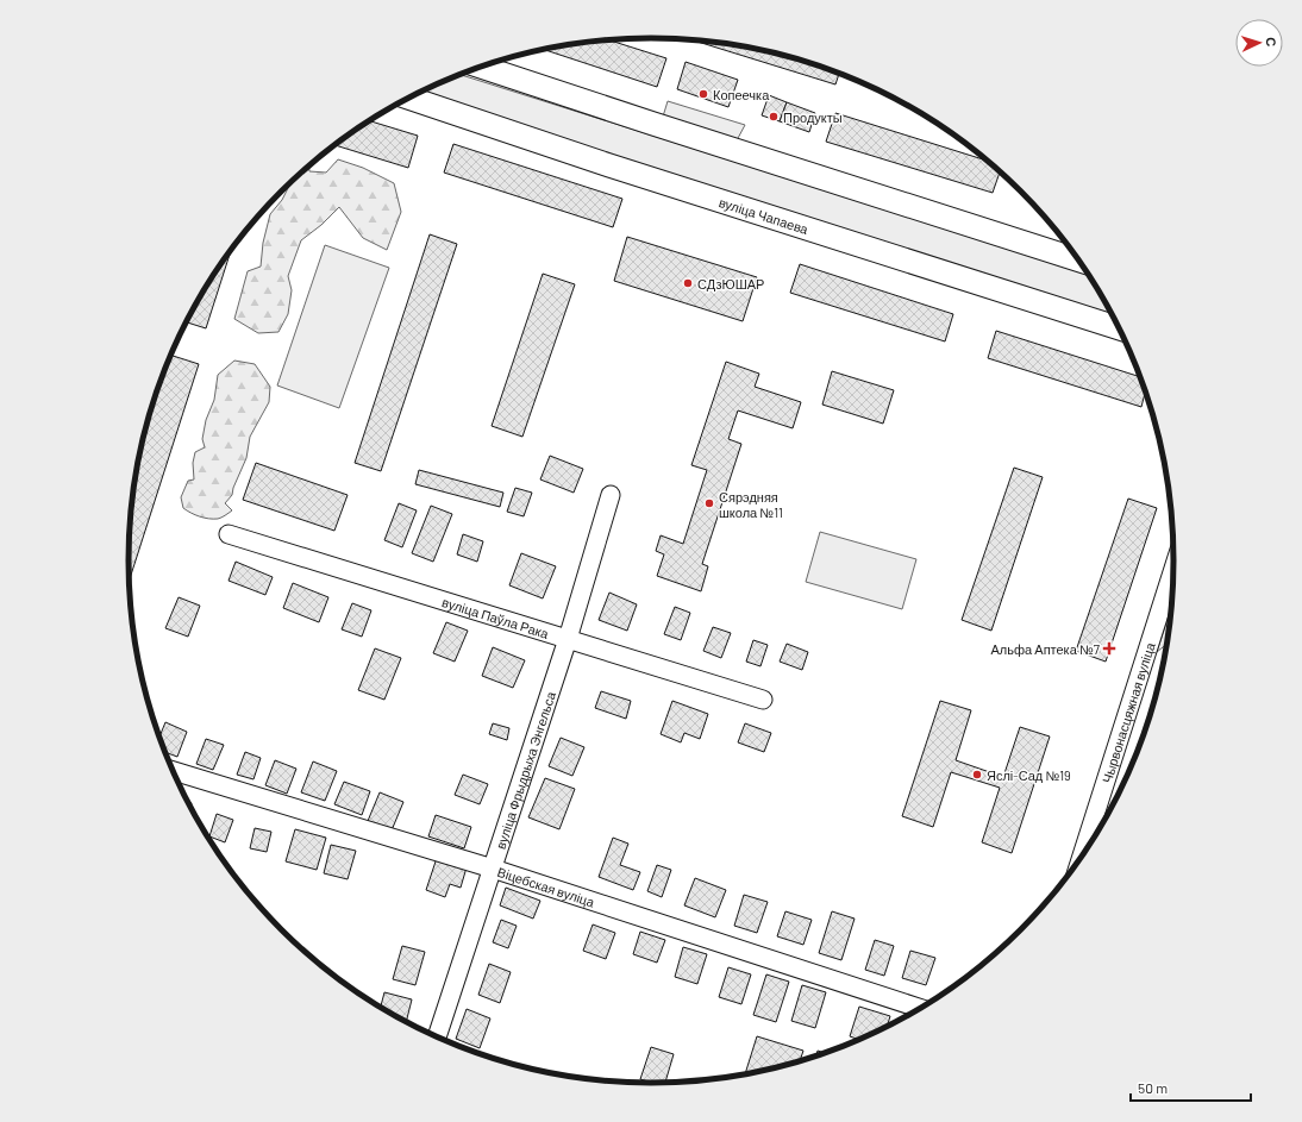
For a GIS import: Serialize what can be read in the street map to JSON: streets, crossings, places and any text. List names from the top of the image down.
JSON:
{
  "streets": {
    "main road": ["вуліца Чапаева"],
    "street": [
      "вуліца Паўла Рака",
      "Чырвонасцяжная вуліца",
      "вуліца Фрыдрыха Энгельса",
      "Віцебская вуліца"
    ]
  },
  "crossings": [
    ["вуліца Паўла Рака", "вуліца Фрыдрыха Энгельса"],
    ["вуліца Фрыдрыха Энгельса", "Віцебская вуліца"]
  ],
  "places": {
    "other": [
      "Копеечка",
      "Продукты",
      "СДзЮШАР",
      "Сярэдняя школа №11",
      "Яслі-Сад №19"
    ],
    "health": ["Альфа Аптека №7"]
  },
  "scale_bar": "50 m",
  "north": "right"
}
